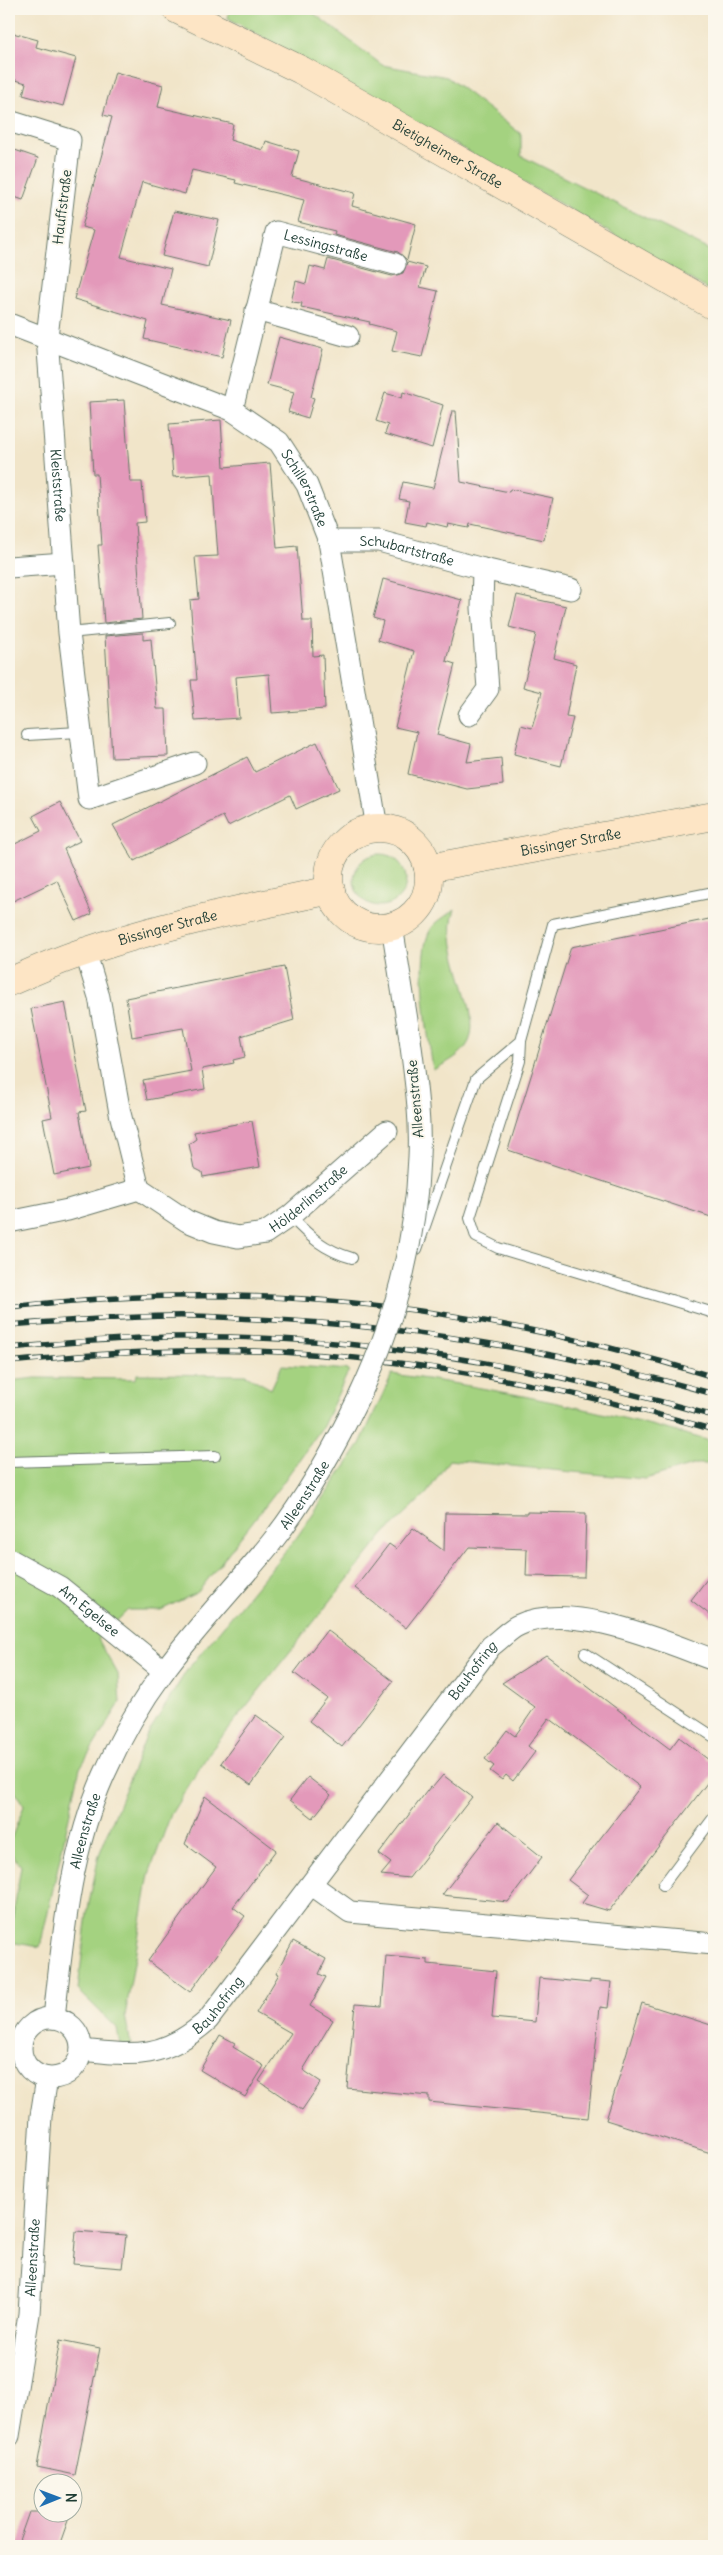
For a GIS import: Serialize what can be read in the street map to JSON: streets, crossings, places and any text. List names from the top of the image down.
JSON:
{
  "streets": {
    "main road": ["Bietigheimer Straße", "Bissinger Straße"],
    "street": [
      "Hauffstraße",
      "Lessingstraße",
      "Kleiststraße",
      "Schillerstraße",
      "Schubartstraße",
      "Alleenstraße",
      "Hölderlinstraße",
      "Am Egelsee",
      "Bauhofring"
    ]
  },
  "crossings": [
    ["Hauffstraße", "Kleiststraße"],
    ["Hauffstraße", "Schillerstraße"],
    ["Lessingstraße", "Schillerstraße"],
    ["Kleiststraße", "Schillerstraße"],
    ["Schillerstraße", "Schubartstraße"],
    ["Schillerstraße", "Bissinger Straße"],
    ["Schillerstraße", "Alleenstraße"],
    ["Bissinger Straße", "Alleenstraße"],
    ["Alleenstraße", "Am Egelsee"],
    ["Alleenstraße", "Bauhofring"]
  ],
  "north": "right"
}
